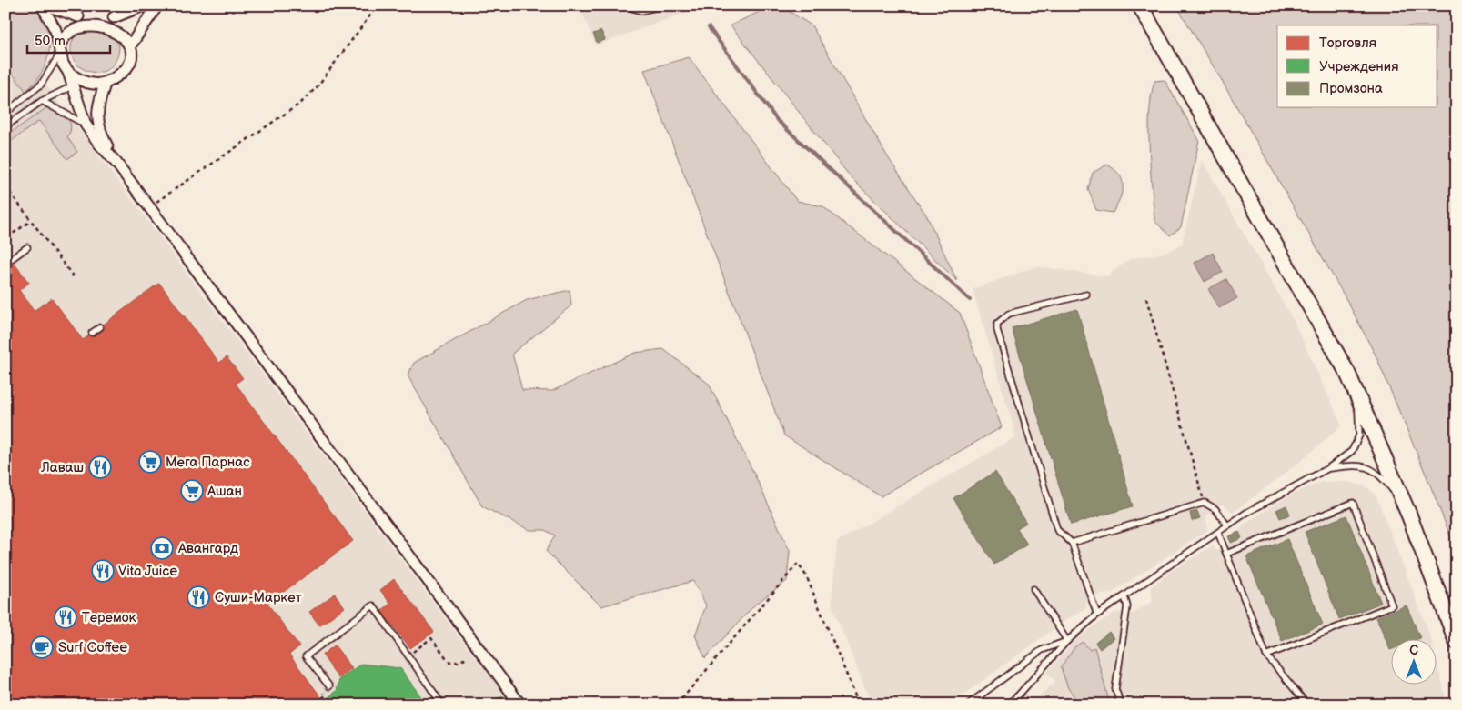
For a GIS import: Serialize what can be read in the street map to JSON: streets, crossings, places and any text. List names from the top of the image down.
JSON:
{
  "places": {
    "supermarket": ["Мега Парнас", "Ашан"],
    "restaurant": [
      "Лаваш",
      "Vita Juice",
      "Суши-Маркет",
      "Теремок"
    ],
    "bank": ["Авангард"],
    "cafe": ["Surf Coffee"]
  },
  "legend": ["Торговля", "Учреждения", "Промзона"],
  "scale_bar": "50 m",
  "north": "top"
}
